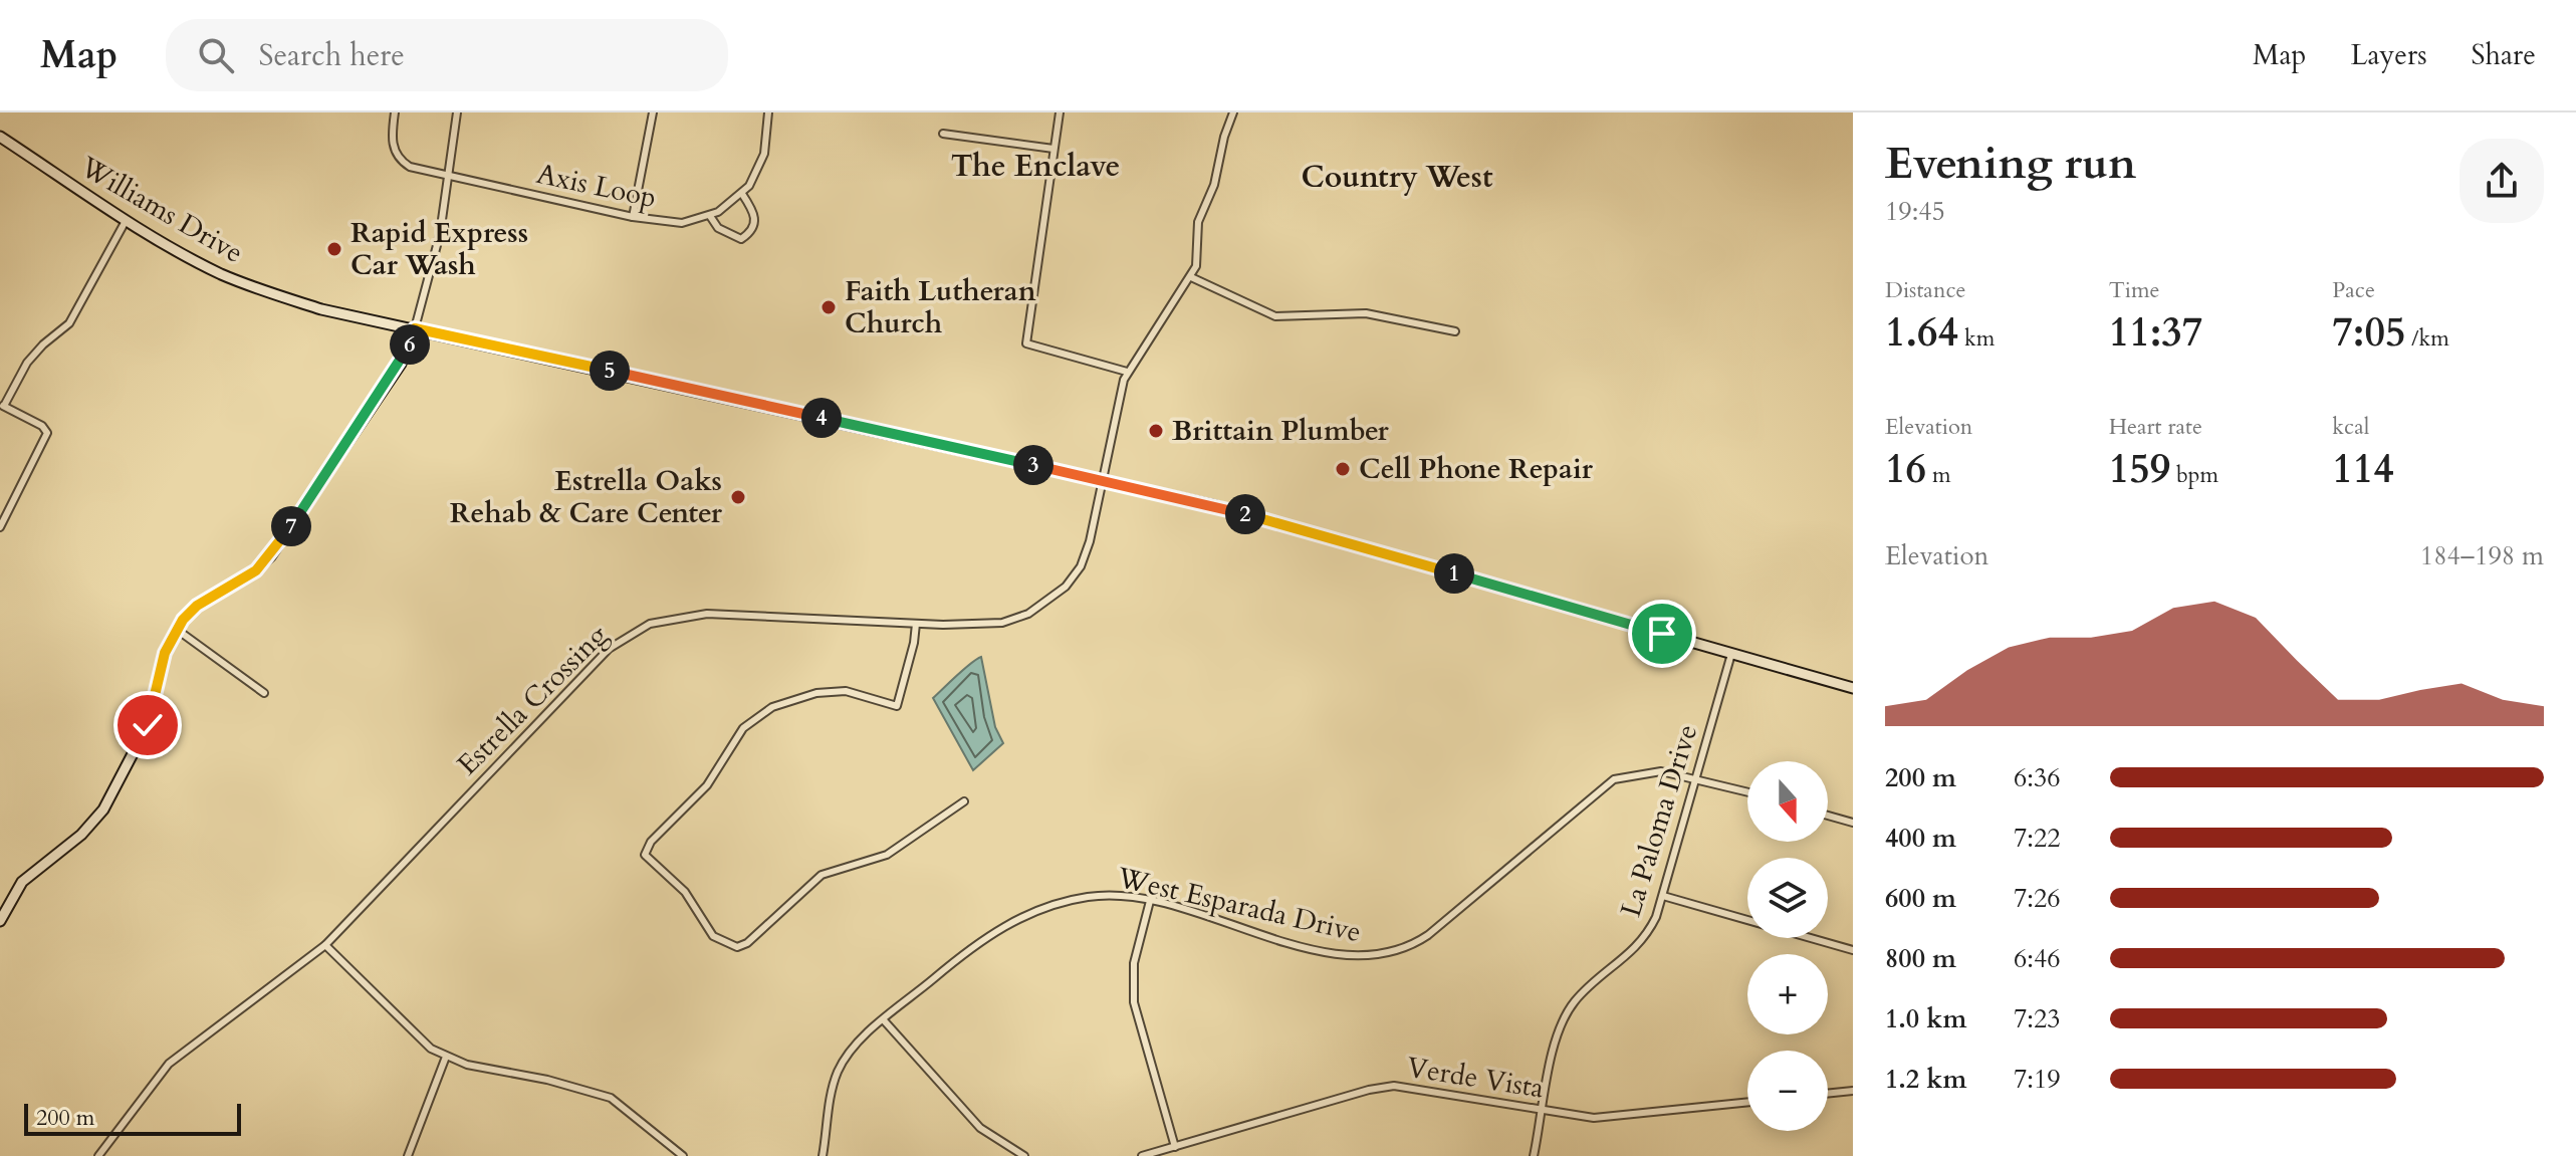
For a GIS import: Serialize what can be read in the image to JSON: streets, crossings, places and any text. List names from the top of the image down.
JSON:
{
  "streets": {
    "main road": ["Williams Drive"],
    "street": [
      "Axis Loop",
      "Estrella Crossing",
      "La Paloma Drive",
      "West Esparada Drive",
      "Verde Vista"
    ]
  },
  "crossings": [
    ["Williams Drive", "Estrella Crossing"],
    ["Williams Drive", "La Paloma Drive"],
    ["La Paloma Drive", "West Esparada Drive"],
    ["La Paloma Drive", "Verde Vista"]
  ],
  "districts": ["The Enclave", "Country West"],
  "places": [
    "Rapid Express Car Wash",
    "Faith Lutheran Church",
    "Brittain Plumber",
    "Cell Phone Repair",
    "Estrella Oaks Rehab & Care Center"
  ],
  "scale_bar": "200 m",
  "north": "bottom",
  "page": {
    "header": "Map",
    "search": "Search here",
    "nav": ["Map", "Layers", "Share"],
    "heading": ["Evening run", "19:45"],
    "stats": [
      ["Distance", "1.64 km"],
      ["Time", "11:37"],
      ["Pace", "7:05 /km"],
      ["Elevation", "16 m"],
      ["Heart rate", "159 bpm"],
      ["kcal", "114"]
    ],
    "pins": [
      "6",
      "5",
      "4",
      "3",
      "2",
      "7",
      "1"
    ],
    "chart": ["Elevation", "184–198 m"],
    "list": [
      {
        "name": "200 m",
        "note": "6:36"
      },
      {
        "name": "400 m",
        "note": "7:22"
      },
      {
        "name": "600 m",
        "note": "7:26"
      },
      {
        "name": "800 m",
        "note": "6:46"
      },
      {
        "name": "1.0 km",
        "note": "7:23"
      },
      {
        "name": "1.2 km",
        "note": "7:19"
      }
    ],
    "map_buttons": ["+", "−"],
    "scale": "200 m"
  }
}
